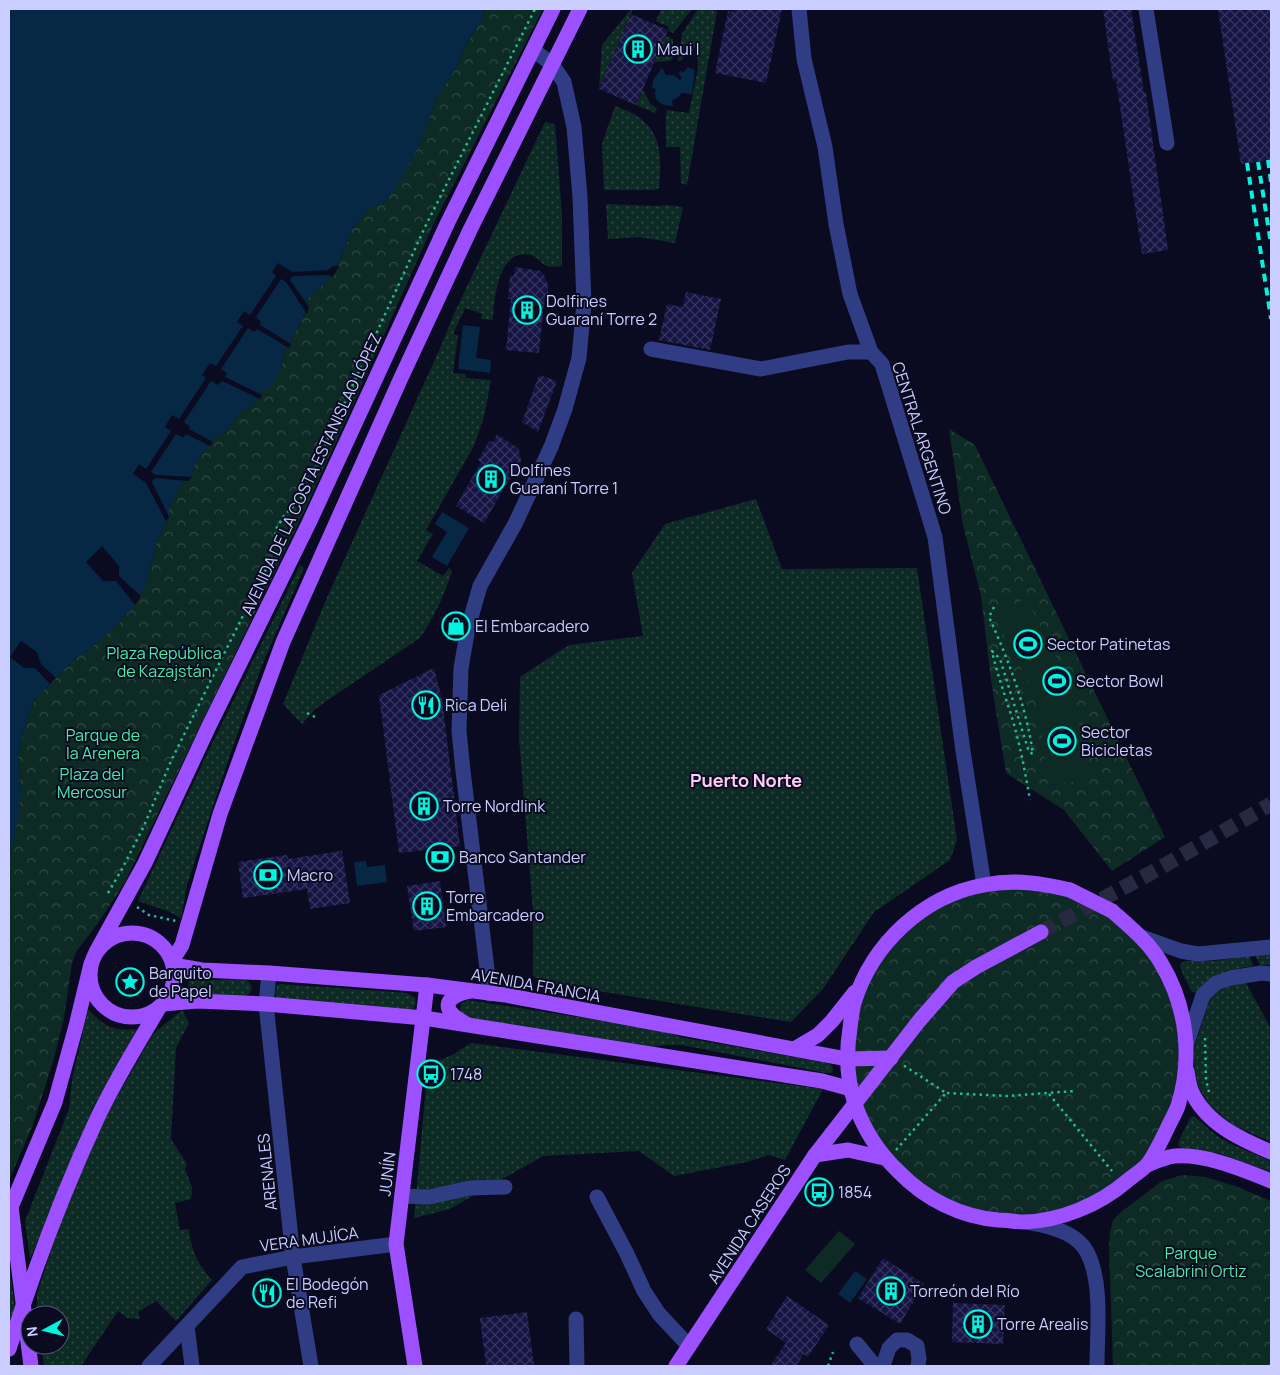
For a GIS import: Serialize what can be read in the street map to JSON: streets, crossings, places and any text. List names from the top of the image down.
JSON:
{
  "streets": {
    "main road": [
      "AVENIDA DE LA COSTA ESTANISLAO LÓPEZ",
      "AVENIDA FRANCIA",
      "JUNÍN",
      "AVENIDA CASEROS"
    ],
    "street": ["CENTRAL ARGENTINO", "ARENALES", "VERA MUJÍCA"]
  },
  "crossings": [
    ["AVENIDA DE LA COSTA ESTANISLAO LÓPEZ", "AVENIDA FRANCIA"],
    ["AVENIDA FRANCIA", "ARENALES"],
    ["AVENIDA FRANCIA", "JUNÍN"],
    ["AVENIDA FRANCIA", "AVENIDA CASEROS"],
    ["ARENALES", "VERA MUJÍCA"],
    ["JUNÍN", "VERA MUJÍCA"]
  ],
  "districts": ["Puerto Norte"],
  "parks": [
    "Plaza República de Kazajstán",
    "Parque de la Arenera",
    "Plaza del Mercosur",
    "Parque Scalabrini Ortiz"
  ],
  "places": {
    "building": [
      "Maui I",
      "Dolfines Guaraní Torre 2",
      "Dolfines Guaraní Torre 1",
      "Torre Nordlink",
      "Torre Embarcadero",
      "Torreón del Río",
      "Torre Arealis"
    ],
    "shop": ["El Embarcadero"],
    "sports": ["Sector Patinetas", "Sector Bowl", "Sector Bicicletas"],
    "restaurant": ["Rica Deli", "El Bodegón de Refi"],
    "bank": ["Banco Santander", "Macro"],
    "place": ["Barquito de Papel"],
    "bus stop": ["1748", "1854"]
  },
  "north": "left"
}
